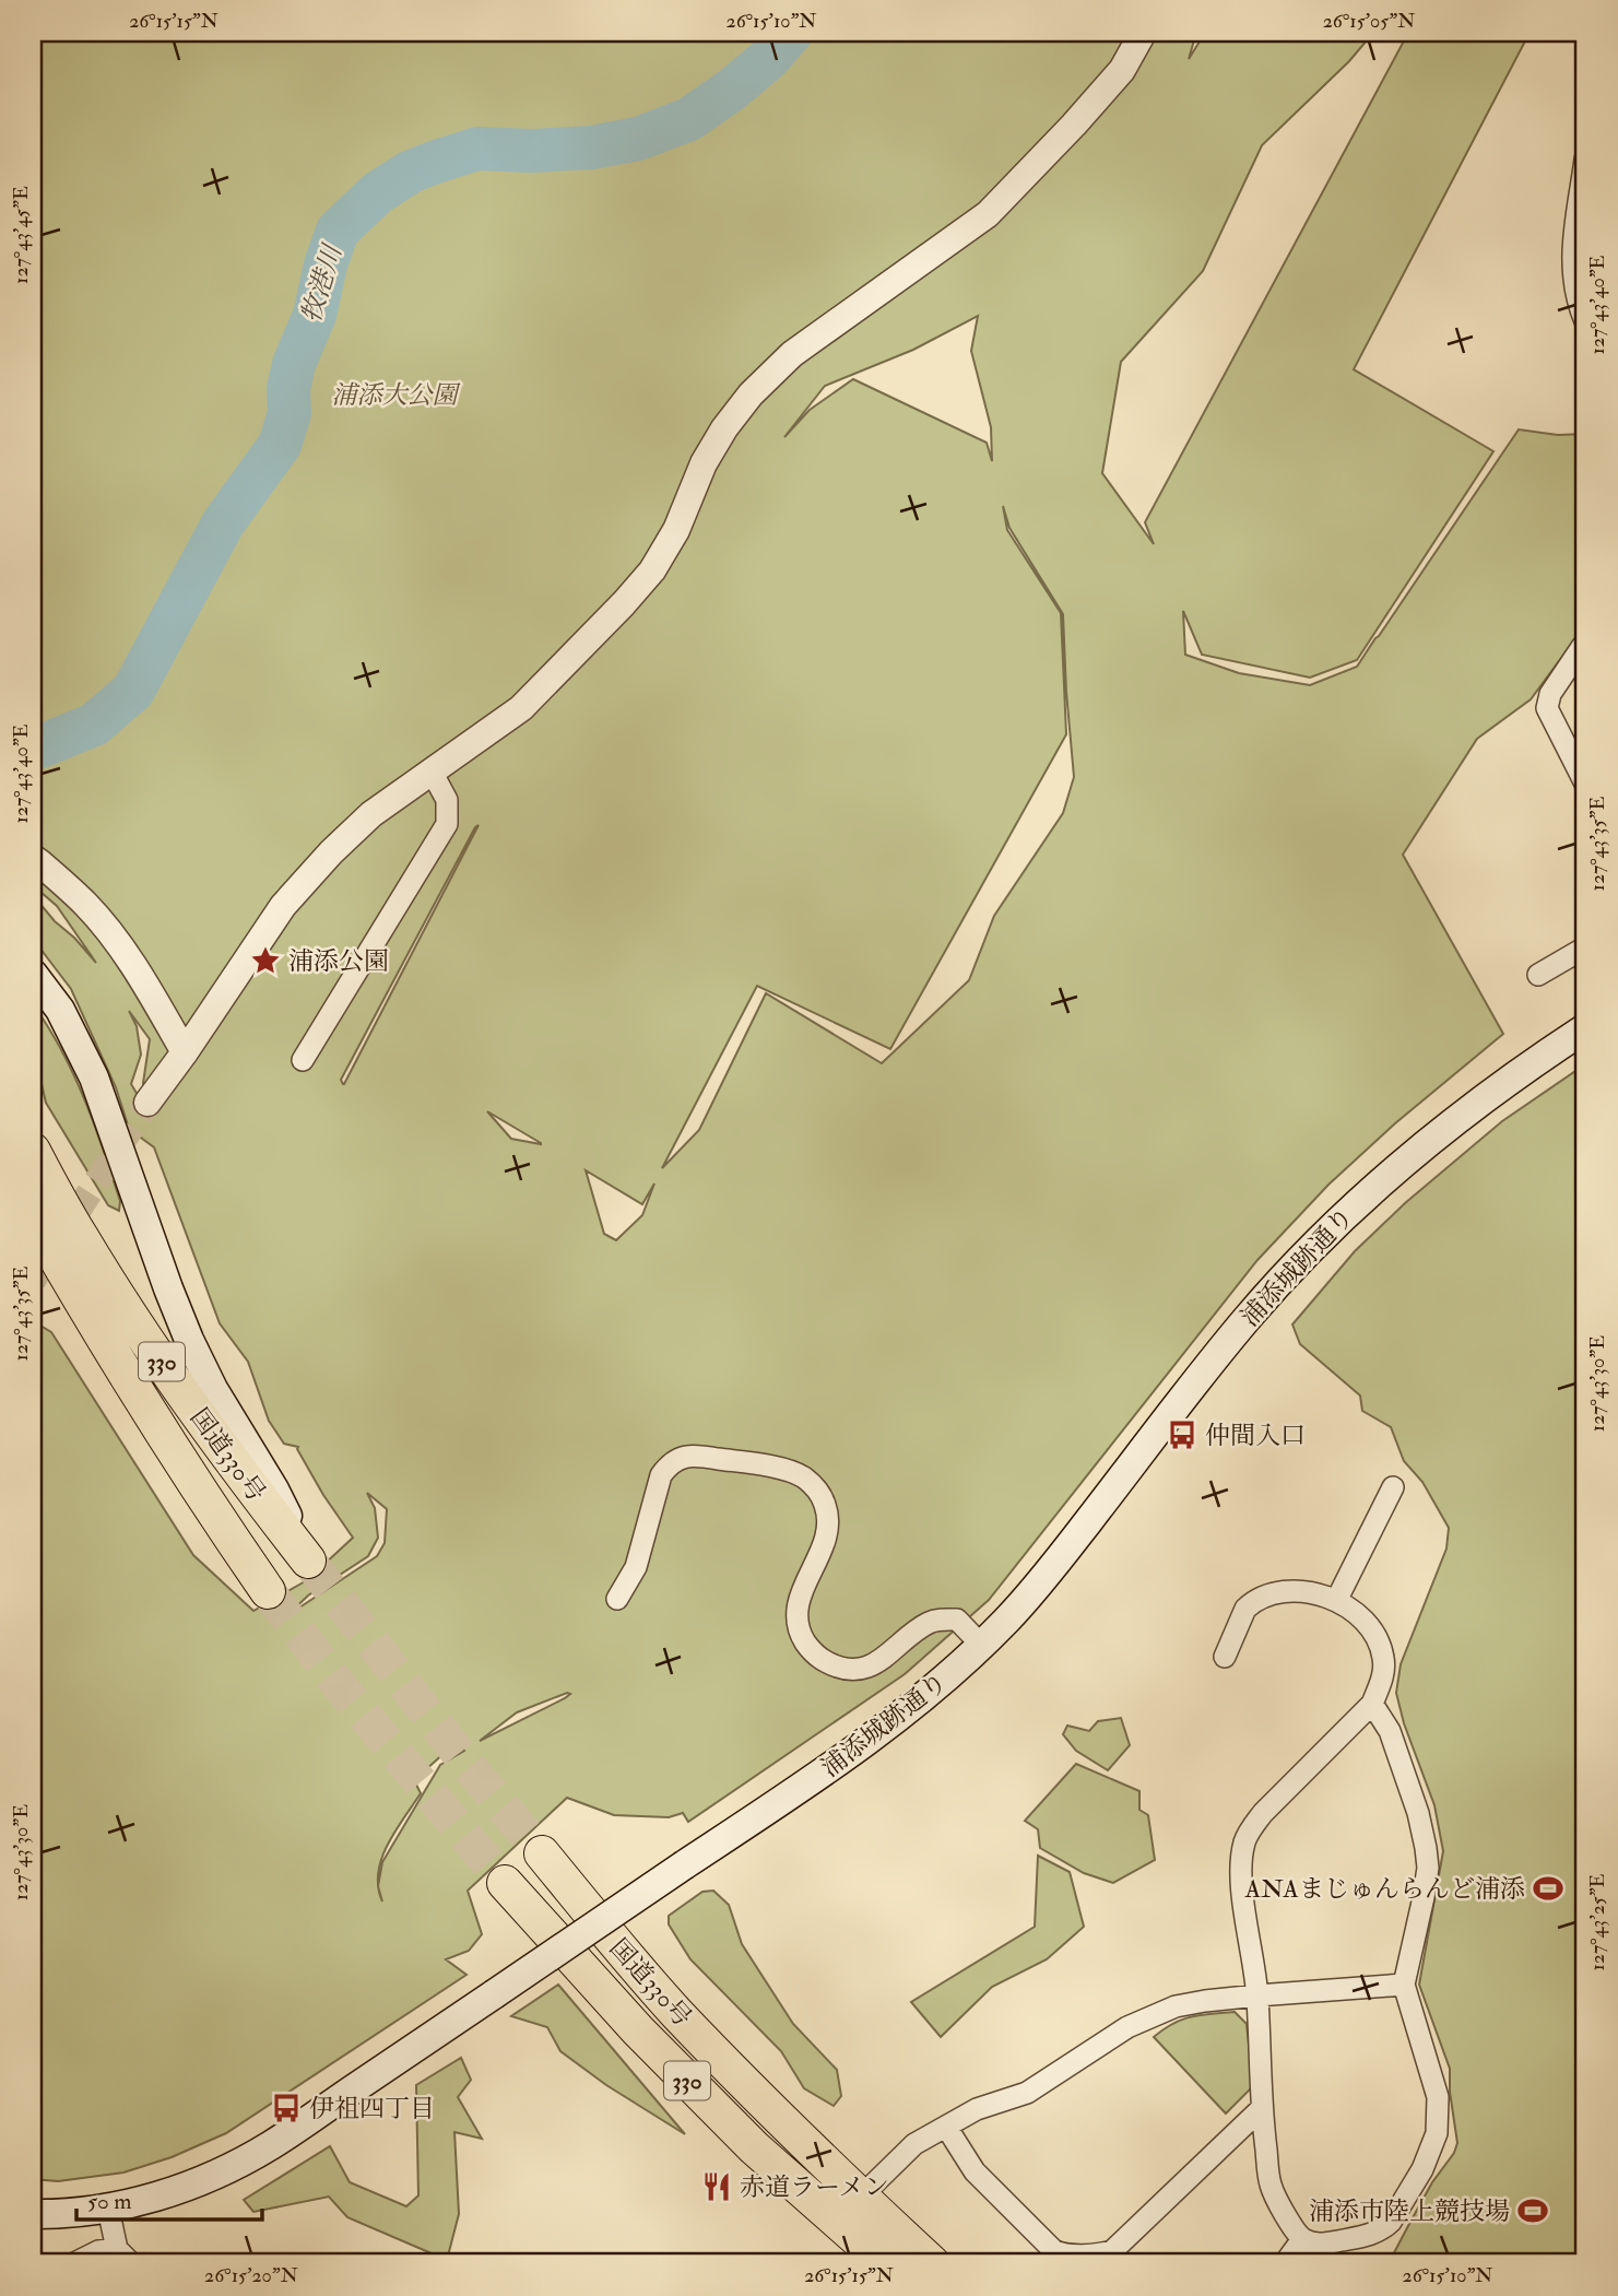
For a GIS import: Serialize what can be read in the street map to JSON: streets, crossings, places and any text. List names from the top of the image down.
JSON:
{
  "streets": {
    "highway": ["330", "国道330号"],
    "main road": ["浦添城跡通り"]
  },
  "water": ["牧港川"],
  "parks": ["浦添大公園"],
  "places": {
    "place": ["浦添公園"],
    "bus stop": ["仲間入口", "伊祖四丁目"],
    "sports": ["ANAまじゅんらんど浦添", "浦添市陸上競技場"],
    "restaurant": ["赤道ラーメン"]
  },
  "scale_bar": "50 m",
  "coordinates": [
    "26°15'15\"N",
    "26°15'10\"N",
    "26°15'05\"N",
    "127°43'45\"E",
    "127°43'40\"E",
    "127°43'35\"E",
    "127°43'30\"E",
    "127°43'25\"E",
    "26°15'20\"N"
  ]
}
